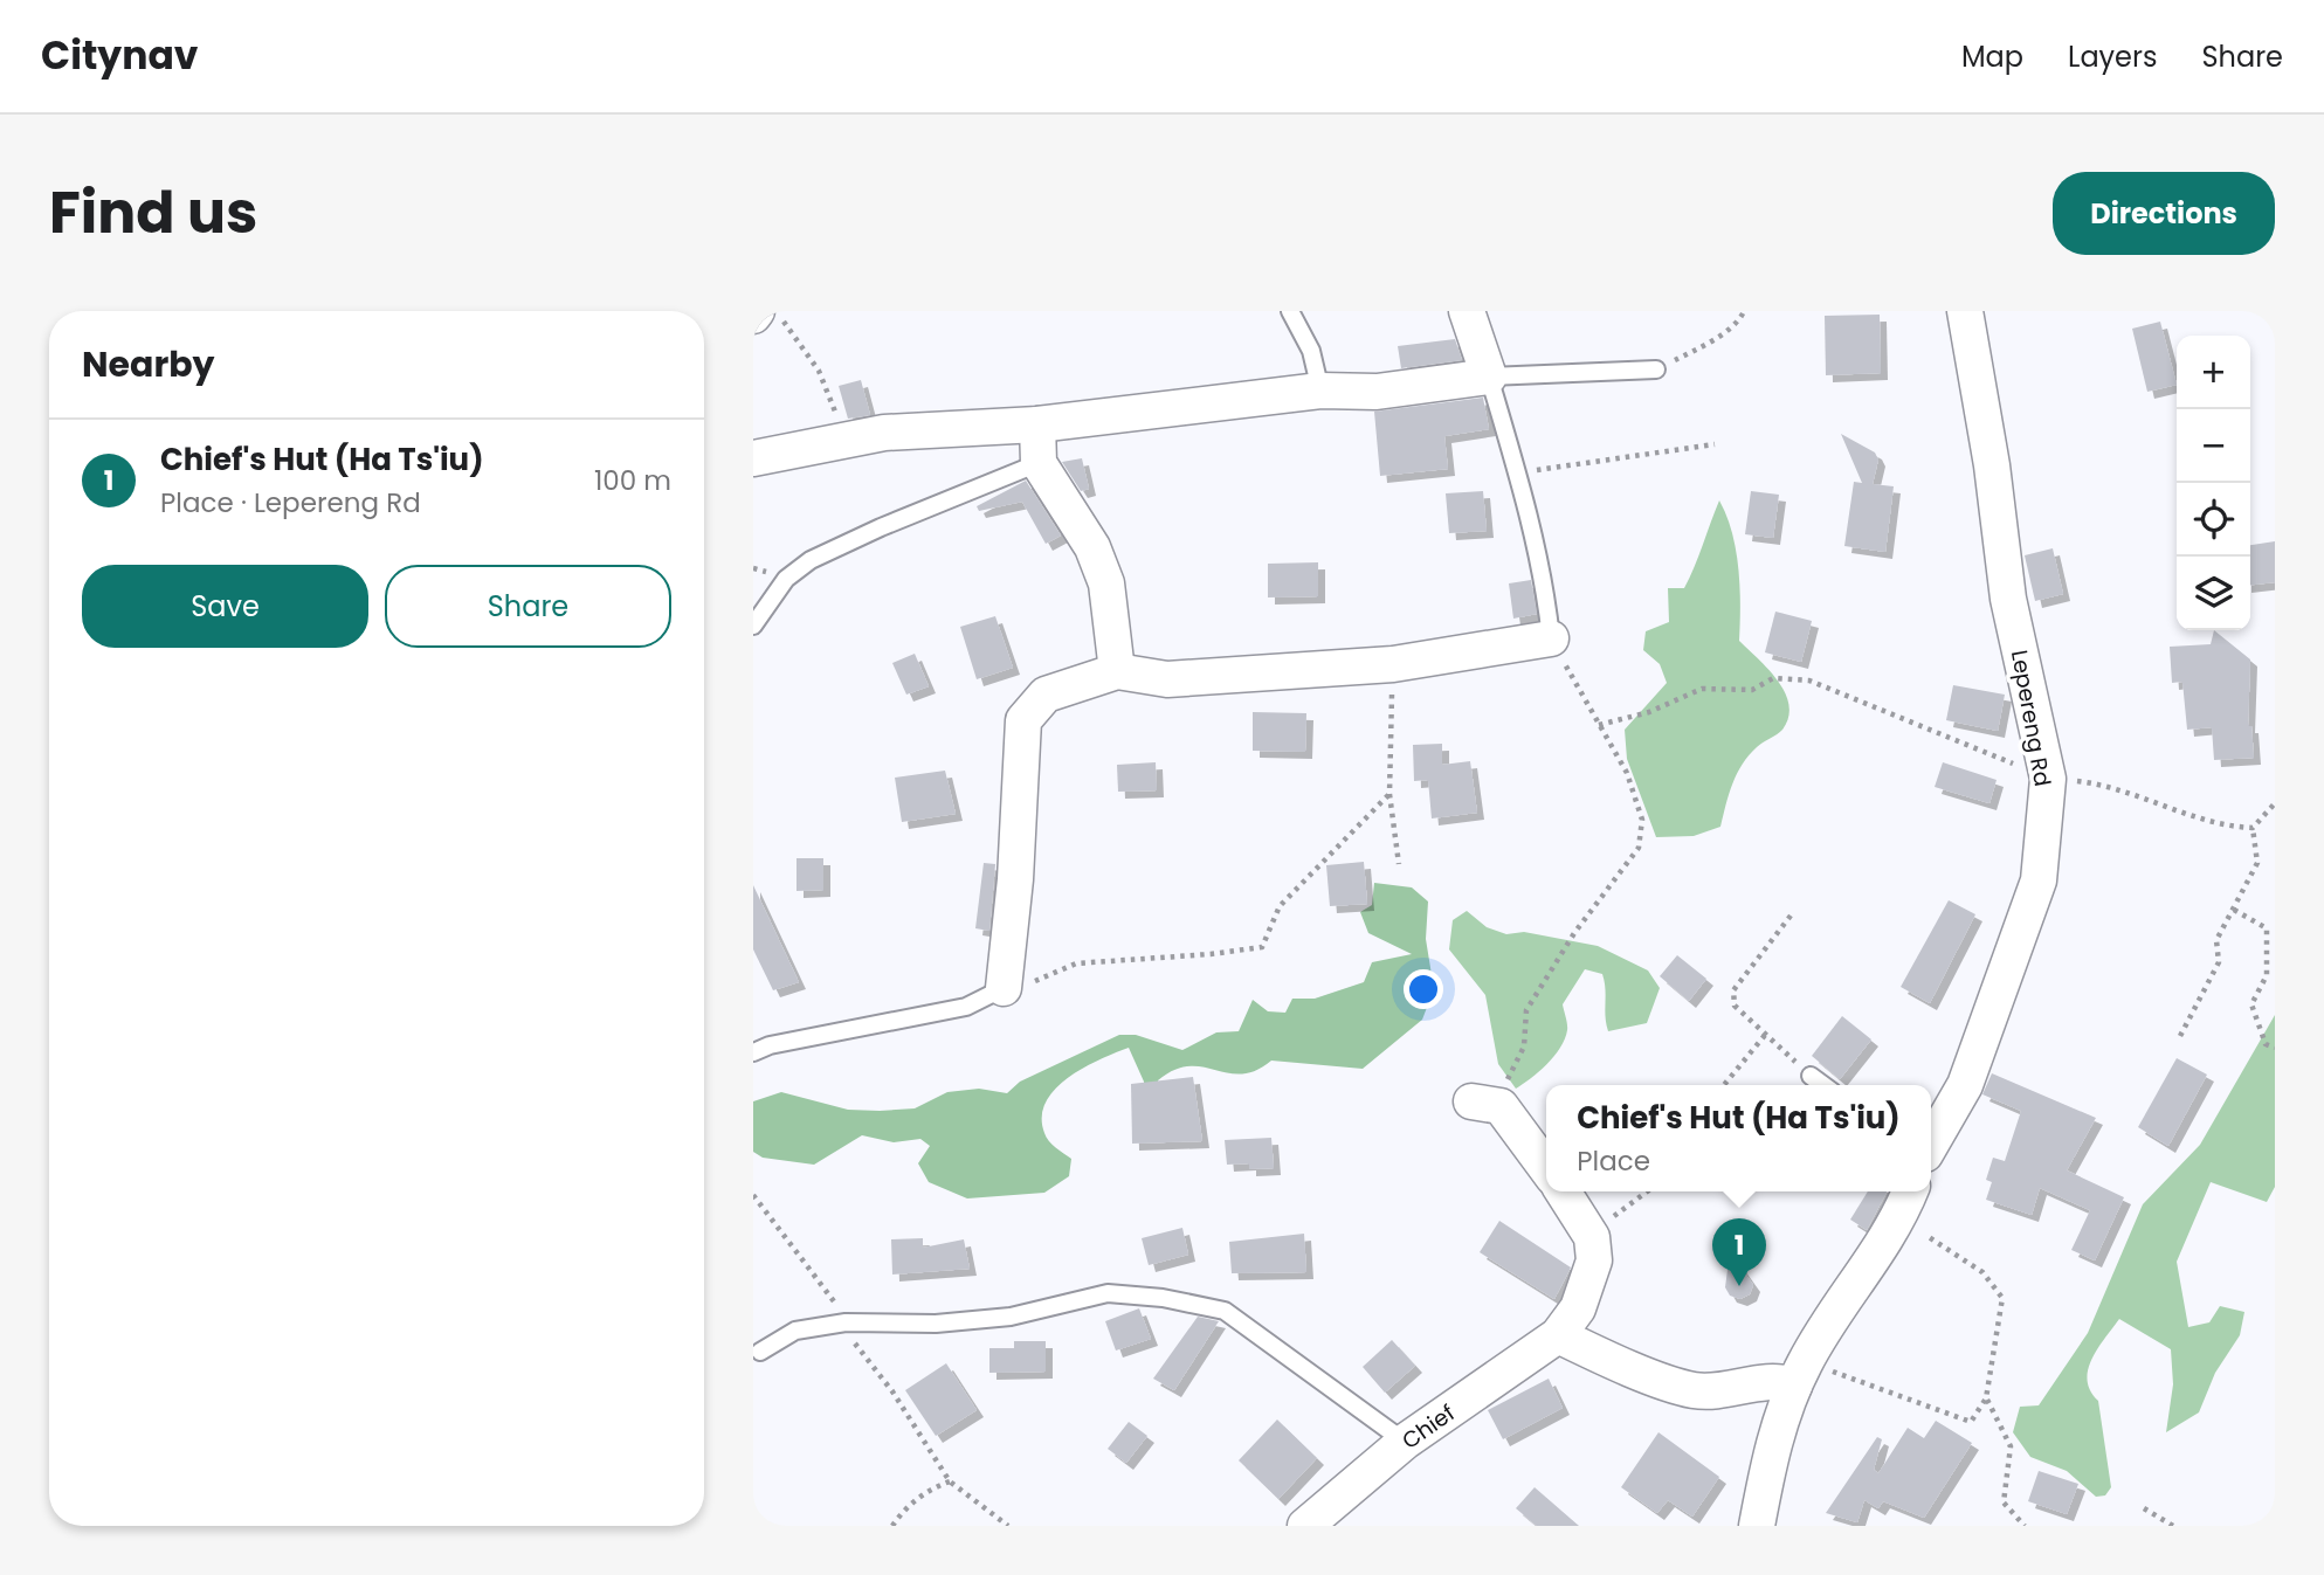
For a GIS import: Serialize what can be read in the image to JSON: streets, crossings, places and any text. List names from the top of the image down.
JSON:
{
  "streets": {
    "street": ["Lepereng Rd", "Chief"]
  },
  "page": {
    "header": "Citynav",
    "nav": ["Map", "Layers", "Share"],
    "title": "Find us",
    "buttons": [
      "Directions",
      ["Save", "Share"]
    ],
    "heading": "Nearby",
    "map_buttons": ["+", "−"],
    "list": [
      {
        "mark": "1",
        "name": "Chief's Hut (Ha Ts'iu)",
        "note": "Place · Lepereng Rd",
        "value": "100 m"
      }
    ],
    "popup": ["Chief's Hut (Ha Ts'iu)", "Place"],
    "pins": "1"
  }
}
